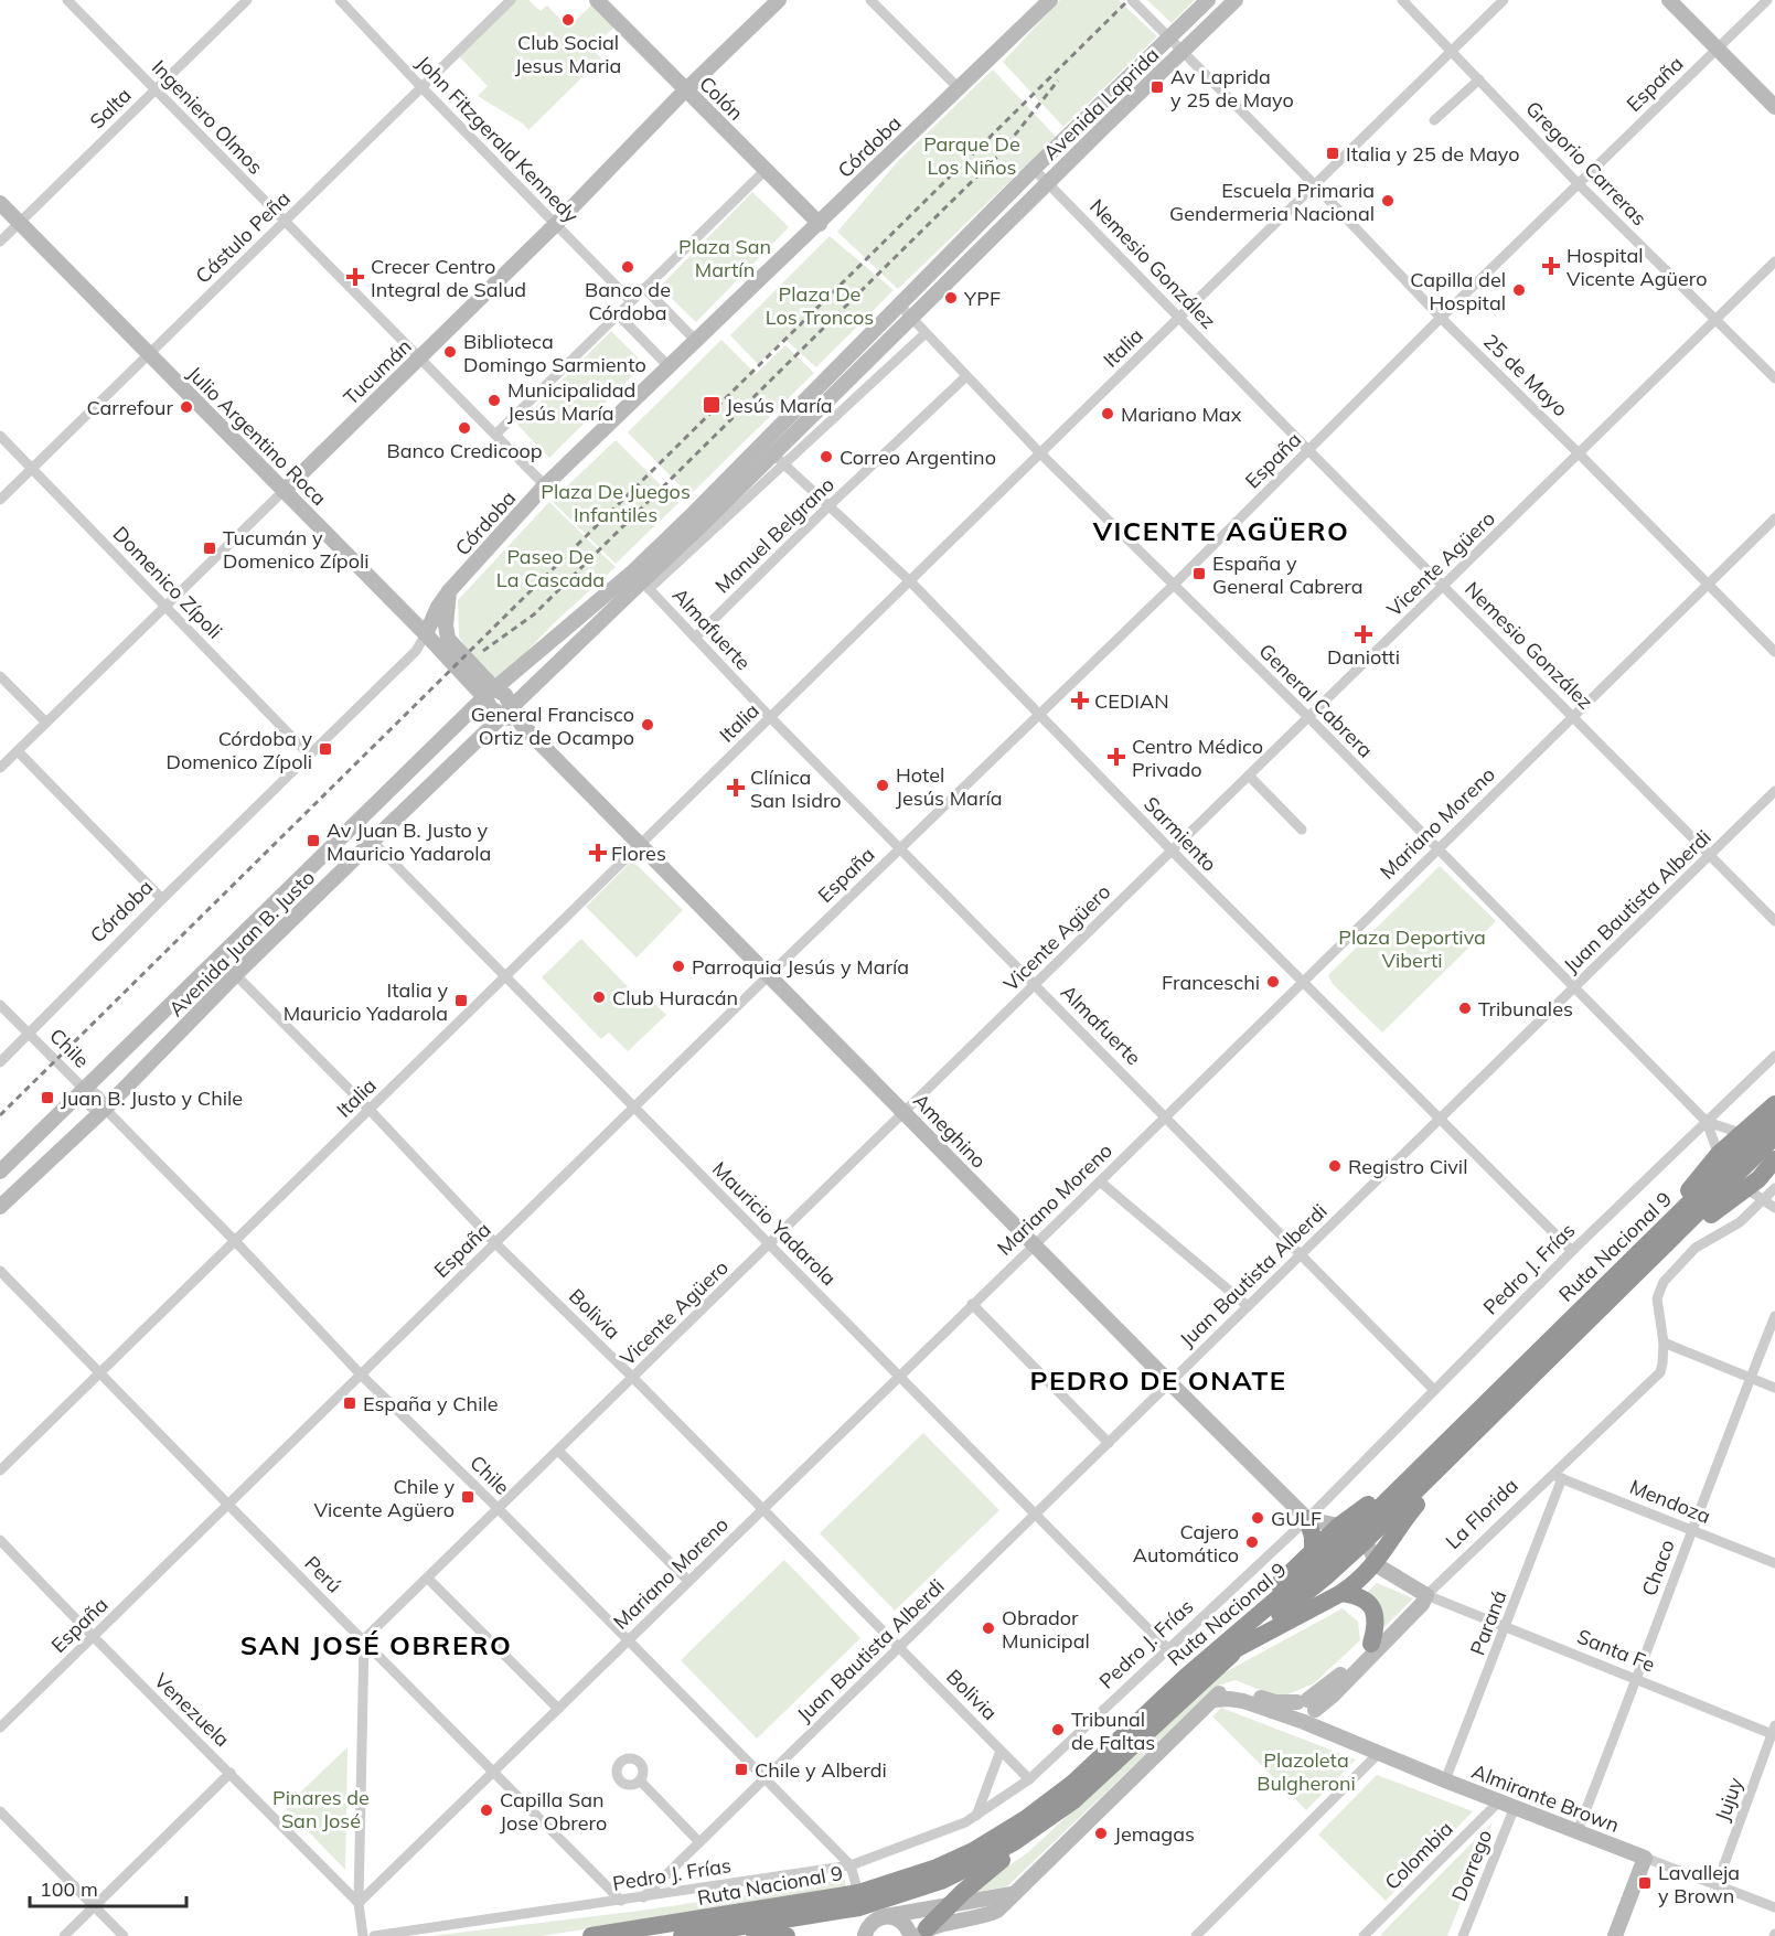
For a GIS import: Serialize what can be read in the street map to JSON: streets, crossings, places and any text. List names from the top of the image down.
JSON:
{
  "streets": {
    "highway": ["Ruta Nacional 9"],
    "street": [
      "España",
      "Colón",
      "Avenida Laprida",
      "Salta",
      "Ingeniero Olmos",
      "John Fitzgerald Kennedy",
      "Córdoba",
      "Gregorio Carreras",
      "Cástulo Peña",
      "Nemesio González",
      "Italia",
      "Tucumán",
      "25 de Mayo",
      "Julio Argentino Roca",
      "Manuel Belgrano",
      "Vicente Agüero",
      "Domenico Zípoli",
      "Almafuerte",
      "General Cabrera",
      "Mariano Moreno",
      "Sarmiento",
      "Juan Bautista Alberdi",
      "Avenida Juan B. Justo",
      "Chile",
      "Ameghino",
      "Mauricio Yadarola",
      "Pedro J. Frías",
      "Bolivia",
      "Mendoza",
      "La Florida",
      "Chaco",
      "Perú",
      "Paraná",
      "Santa Fe",
      "Venezuela",
      "Almirante Brown",
      "Jujuy",
      "Colombia",
      "Dorrego"
    ]
  },
  "crossings": [
    ["España", "Gregorio Carreras"],
    ["España", "Nemesio González"],
    ["España", "25 de Mayo"],
    ["España", "Almafuerte"],
    ["España", "General Cabrera"],
    ["España", "Sarmiento"],
    ["España", "Chile"],
    ["España", "Ameghino"],
    ["España", "Mauricio Yadarola"],
    ["España", "Bolivia"],
    ["España", "Perú"],
    ["España", "Venezuela"],
    ["Colón", "Córdoba"],
    ["Colón", "Tucumán"],
    ["Avenida Laprida", "Nemesio González"],
    ["Avenida Laprida", "25 de Mayo"],
    ["Avenida Laprida", "Julio Argentino Roca"],
    ["Avenida Laprida", "Almafuerte"],
    ["Avenida Laprida", "General Cabrera"],
    ["Avenida Laprida", "Sarmiento"],
    ["Avenida Laprida", "Avenida Juan B. Justo"],
    ["Avenida Laprida", "Ameghino"],
    ["Salta", "Ingeniero Olmos"],
    ["Salta", "Julio Argentino Roca"],
    ["Ingeniero Olmos", "Córdoba"],
    ["Ingeniero Olmos", "Cástulo Peña"],
    ["Ingeniero Olmos", "Tucumán"],
    ["John Fitzgerald Kennedy", "Cástulo Peña"],
    ["John Fitzgerald Kennedy", "Tucumán"],
    ["Córdoba", "Julio Argentino Roca"],
    ["Córdoba", "Domenico Zípoli"],
    ["Córdoba", "Chile"],
    ["Gregorio Carreras", "Italia"],
    ["Gregorio Carreras", "Vicente Agüero"],
    ["Cástulo Peña", "Julio Argentino Roca"],
    ["Cástulo Peña", "Domenico Zípoli"],
    ["Nemesio González", "Italia"],
    ["Nemesio González", "Vicente Agüero"],
    ["Nemesio González", "Mariano Moreno"],
    ["Nemesio González", "Juan Bautista Alberdi"],
    ["Italia", "25 de Mayo"],
    ["Italia", "Almafuerte"],
    ["Italia", "General Cabrera"],
    ["Italia", "Sarmiento"],
    ["Italia", "Chile"],
    ["Italia", "Ameghino"],
    ["Italia", "Mauricio Yadarola"],
    ["Italia", "Bolivia"],
    ["Italia", "Perú"],
    ["Tucumán", "Julio Argentino Roca"],
    ["Tucumán", "Domenico Zípoli"],
    ["25 de Mayo", "Vicente Agüero"],
    ["25 de Mayo", "Mariano Moreno"],
    ["Julio Argentino Roca", "Avenida Juan B. Justo"],
    ["Julio Argentino Roca", "Ameghino"],
    ["Manuel Belgrano", "Almafuerte"],
    ["Manuel Belgrano", "General Cabrera"],
    ["Manuel Belgrano", "Sarmiento"],
    ["Vicente Agüero", "Almafuerte"],
    ["Vicente Agüero", "General Cabrera"],
    ["Vicente Agüero", "Sarmiento"],
    ["Vicente Agüero", "Chile"],
    ["Vicente Agüero", "Ameghino"],
    ["Vicente Agüero", "Mauricio Yadarola"],
    ["Vicente Agüero", "Bolivia"],
    ["Vicente Agüero", "Perú"],
    ["Almafuerte", "Mariano Moreno"],
    ["Almafuerte", "Juan Bautista Alberdi"],
    ["Almafuerte", "Pedro J. Frías"],
    ["General Cabrera", "Mariano Moreno"],
    ["General Cabrera", "Juan Bautista Alberdi"],
    ["General Cabrera", "Pedro J. Frías"],
    ["Mariano Moreno", "Sarmiento"],
    ["Mariano Moreno", "Chile"],
    ["Mariano Moreno", "Ameghino"],
    ["Mariano Moreno", "Mauricio Yadarola"],
    ["Mariano Moreno", "Bolivia"],
    ["Mariano Moreno", "Perú"],
    ["Mariano Moreno", "Venezuela"],
    ["Sarmiento", "Juan Bautista Alberdi"],
    ["Sarmiento", "Pedro J. Frías"],
    ["Juan Bautista Alberdi", "Chile"],
    ["Juan Bautista Alberdi", "Ameghino"],
    ["Juan Bautista Alberdi", "Mauricio Yadarola"],
    ["Juan Bautista Alberdi", "Pedro J. Frías"],
    ["Juan Bautista Alberdi", "Bolivia"],
    ["Avenida Juan B. Justo", "Chile"],
    ["Avenida Juan B. Justo", "Ameghino"],
    ["Avenida Juan B. Justo", "Mauricio Yadarola"],
    ["Avenida Juan B. Justo", "Bolivia"],
    ["Chile", "Pedro J. Frías"],
    ["Ameghino", "Pedro J. Frías"],
    ["Mauricio Yadarola", "Pedro J. Frías"],
    ["Pedro J. Frías", "Bolivia"],
    ["Pedro J. Frías", "Perú"],
    ["Mendoza", "La Florida"],
    ["Mendoza", "Chaco"],
    ["Mendoza", "Paraná"],
    ["La Florida", "Paraná"],
    ["La Florida", "Santa Fe"],
    ["La Florida", "Almirante Brown"],
    ["Chaco", "Santa Fe"],
    ["Chaco", "Almirante Brown"],
    ["Paraná", "Santa Fe"],
    ["Paraná", "Almirante Brown"],
    ["Santa Fe", "Jujuy"],
    ["Almirante Brown", "Jujuy"],
    ["Almirante Brown", "Colombia"],
    ["Almirante Brown", "Dorrego"]
  ],
  "districts": ["VICENTE AGÜERO", "PEDRO DE ONATE", "SAN JOSÉ OBRERO"],
  "parks": [
    "Parque De Los Niños",
    "Plaza San Martín",
    "Plaza De Los Troncos",
    "Plaza De Juegos Infantiles",
    "Paseo De La Cascada",
    "Plaza Deportiva Viberti",
    "Plazoleta Bulgheroni",
    "Pinares de San José"
  ],
  "places": {
    "other": [
      "Club Social Jesus Maria",
      "Escuela Primaria Gendermeria Nacional",
      "Banco de Córdoba",
      "Capilla del Hospital",
      "YPF",
      "Biblioteca Domingo Sarmiento",
      "Municipalidad Jesús María",
      "Carrefour",
      "Mariano Max",
      "Banco Credicoop",
      "Correo Argentino",
      "General Francisco Ortiz de Ocampo",
      "Hotel Jesús María",
      "Parroquia Jesús y María",
      "Franceschi",
      "Club Huracán",
      "Tribunales",
      "Registro Civil",
      "GULF",
      "Cajero Automático",
      "Obrador Municipal",
      "Tribunal de Faltas",
      "Capilla San Jose Obrero",
      "Jemagas"
    ],
    "transit": [
      "Av Laprida y 25 de Mayo",
      "Italia y 25 de Mayo",
      "Jesús María",
      "Tucumán y Domenico Zípoli",
      "España y General Cabrera",
      "Córdoba y Domenico Zípoli",
      "Av Juan B. Justo y Mauricio Yadarola",
      "Italia y Mauricio Yadarola",
      "Juan B. Justo y Chile",
      "España y Chile",
      "Chile y Vicente Agüero",
      "Chile y Alberdi",
      "Lavalleja y Brown"
    ],
    "health": [
      "Hospital Vicente Agüero",
      "Crecer Centro Integral de Salud",
      "Daniotti",
      "CEDIAN",
      "Centro Médico Privado",
      "Clínica San Isidro",
      "Flores"
    ]
  },
  "scale_bar": "100 m"
}
